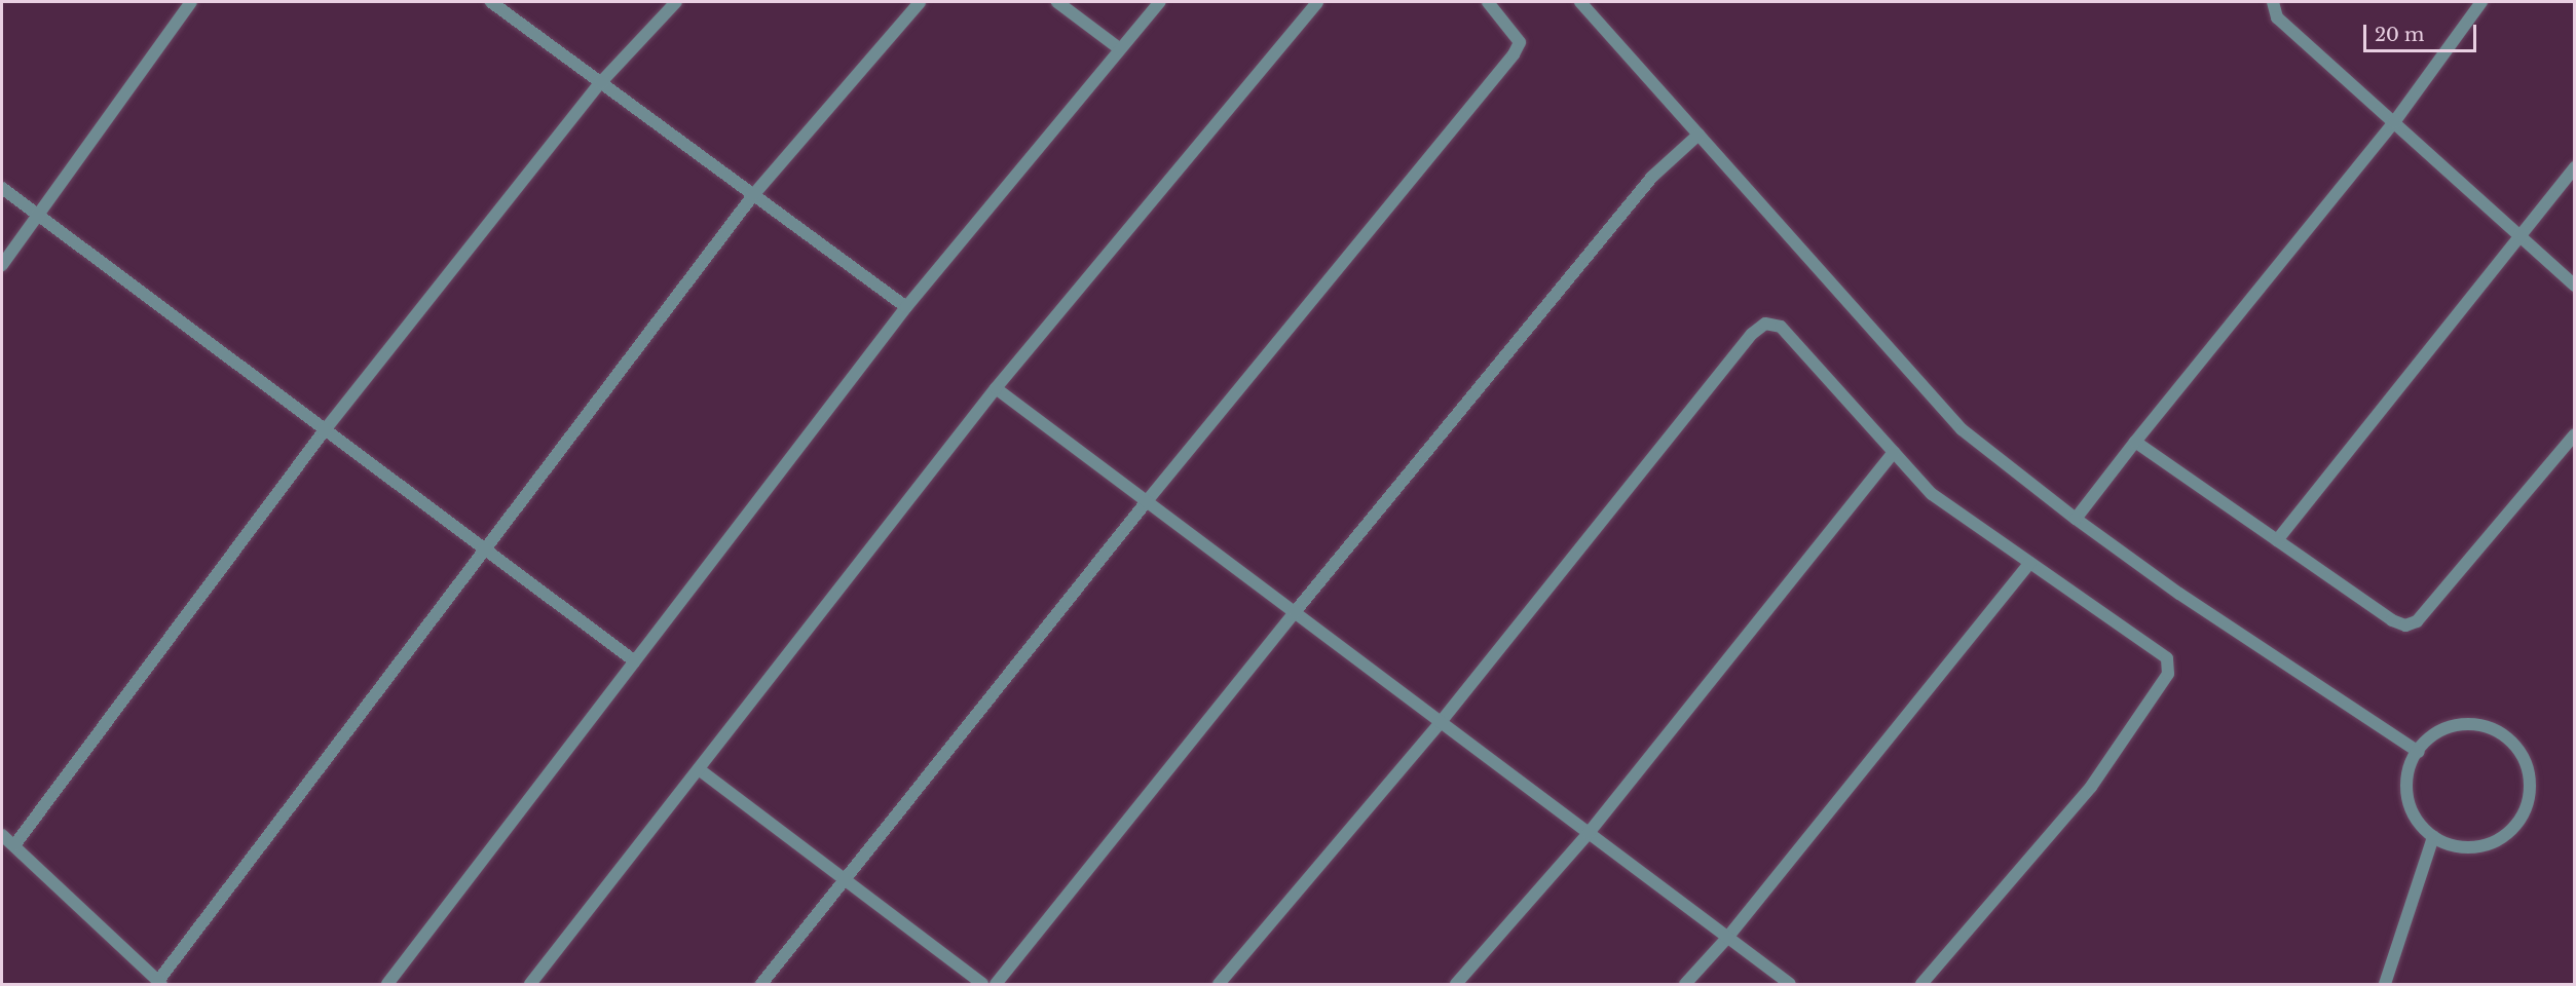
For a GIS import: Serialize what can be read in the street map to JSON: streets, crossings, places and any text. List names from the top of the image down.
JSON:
{
  "scale_bar": "20 m"
}
